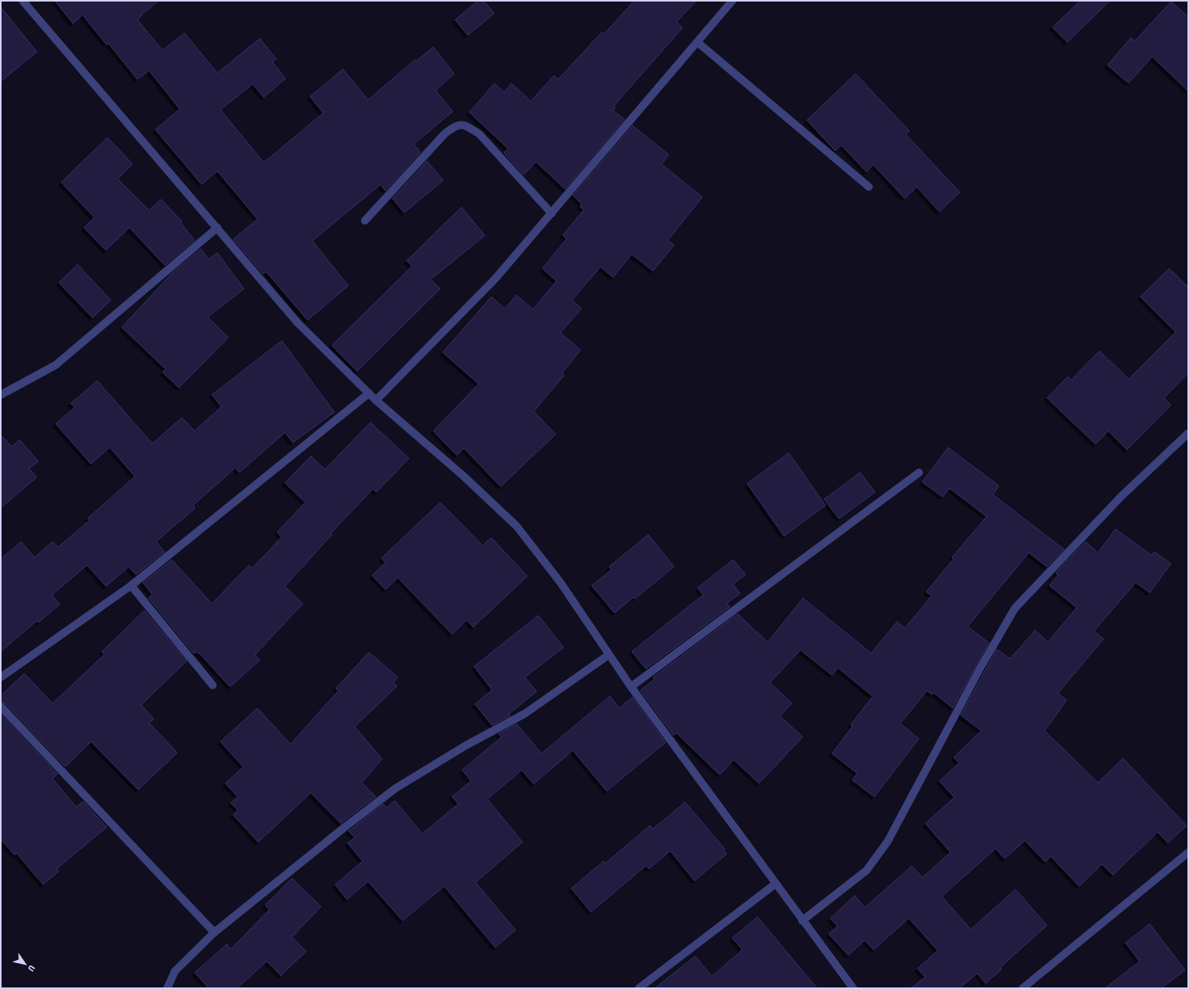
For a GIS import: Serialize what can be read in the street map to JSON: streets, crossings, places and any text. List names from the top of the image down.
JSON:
{
  "north": "bottom right"
}
